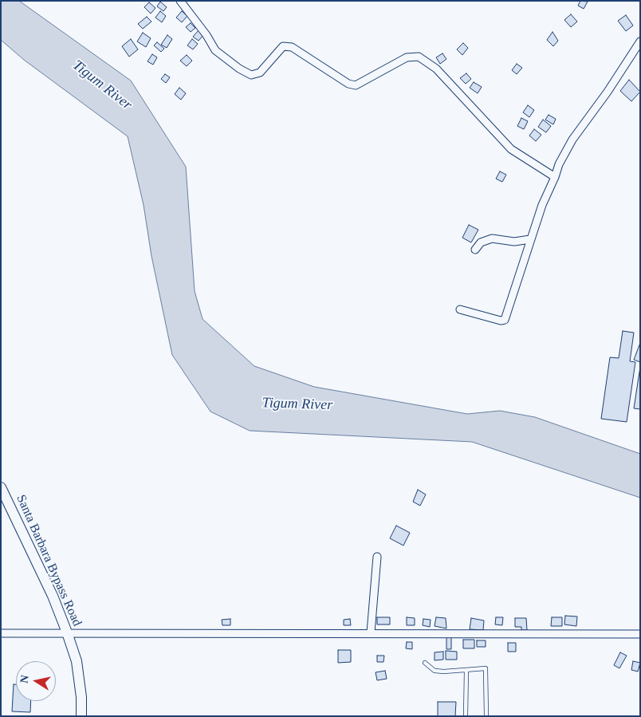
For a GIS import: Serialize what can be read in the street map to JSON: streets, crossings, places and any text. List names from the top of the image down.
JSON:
{
  "streets": {
    "main road": ["Santa Barbara Bypass Road"]
  },
  "water": ["Tigum River"],
  "north": "left"
}
